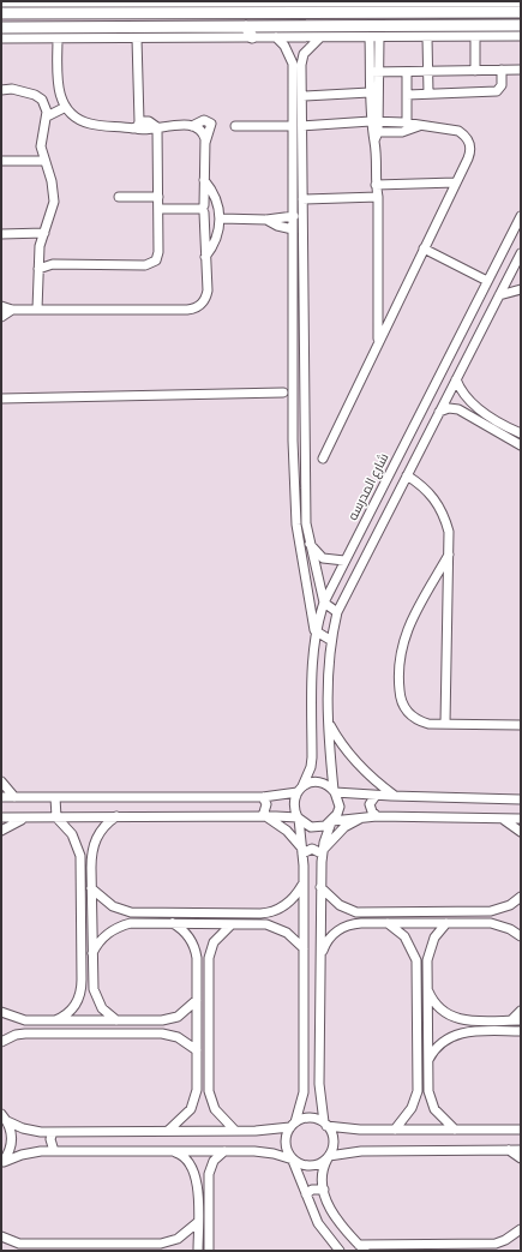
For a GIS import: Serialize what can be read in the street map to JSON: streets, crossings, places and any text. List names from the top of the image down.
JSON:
{
  "streets": {
    "street": ["شارع المدرسه"]
  }
}
